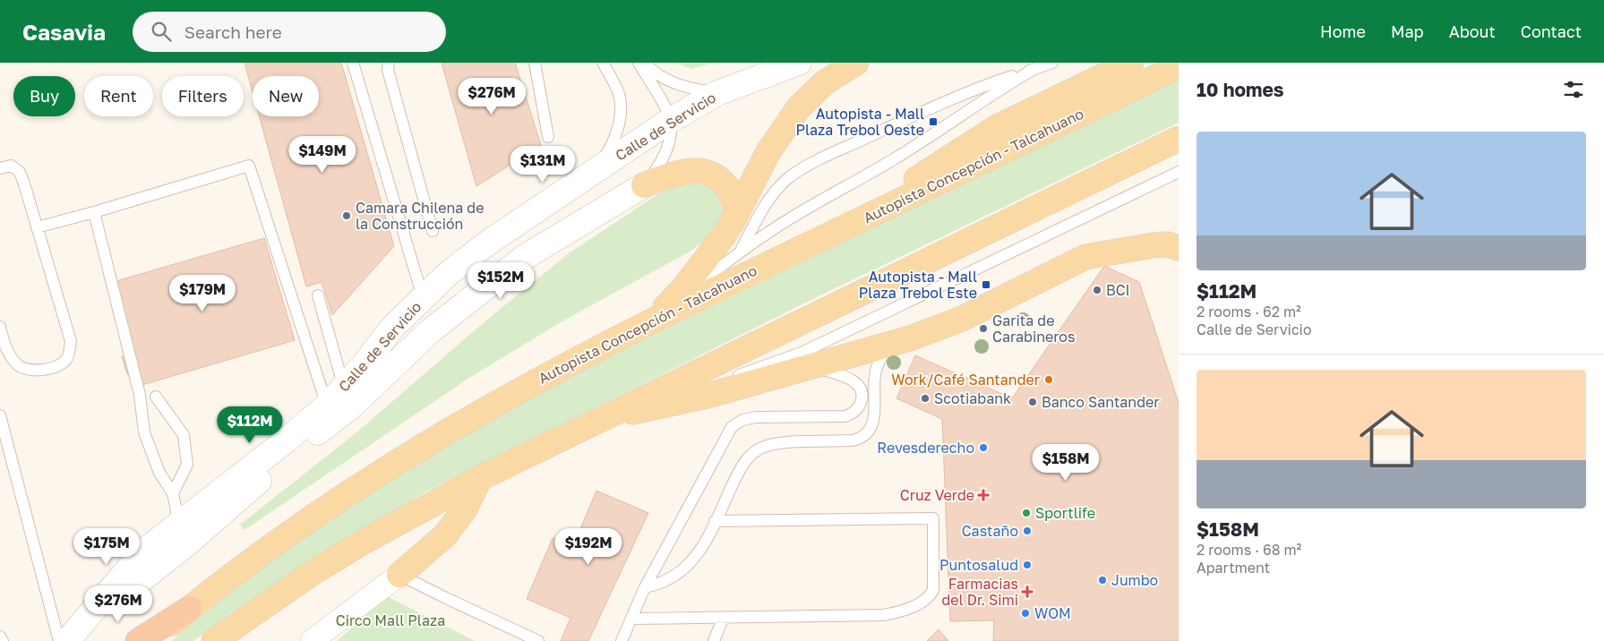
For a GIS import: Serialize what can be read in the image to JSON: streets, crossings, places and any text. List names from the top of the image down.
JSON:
{
  "streets": {
    "main road": ["Autopista Concepción - Talcahuano"],
    "street": ["Calle de Servicio"]
  },
  "parks": ["Circo Mall Plaza"],
  "places": {
    "transit": ["Autopista - Mall Plaza Trebol Oeste", "Autopista - Mall Plaza Trebol Este"],
    "other": [
      "Camara Chilena de la Construcción",
      "BCI",
      "Garita de Carabineros",
      "Work/Café Santander",
      "Scotiabank",
      "Banco Santander",
      "Revesderecho",
      "Sportlife",
      "Castaño",
      "Puntosalud",
      "Jumbo",
      "WOM"
    ],
    "health": ["Cruz Verde", "Farmacias del Dr. Simi"]
  },
  "page": {
    "header": "Casavia",
    "search": "Search here",
    "nav": [
      "Home",
      "Map",
      "About",
      "Contact"
    ],
    "heading": "10 homes",
    "chip": [
      "Buy",
      "Rent",
      "Filters",
      "New"
    ],
    "price": [
      "$276M",
      "$149M",
      "$131M",
      "$152M",
      "$179M",
      "$112M",
      "$158M",
      "$175M",
      "$192M",
      "$276M"
    ],
    "list": [
      {
        "name": "$112M",
        "note": "2 rooms · 62 m² · Calle de Servicio"
      },
      {
        "name": "$158M",
        "note": "2 rooms · 68 m² · Apartment"
      }
    ]
  }
}
